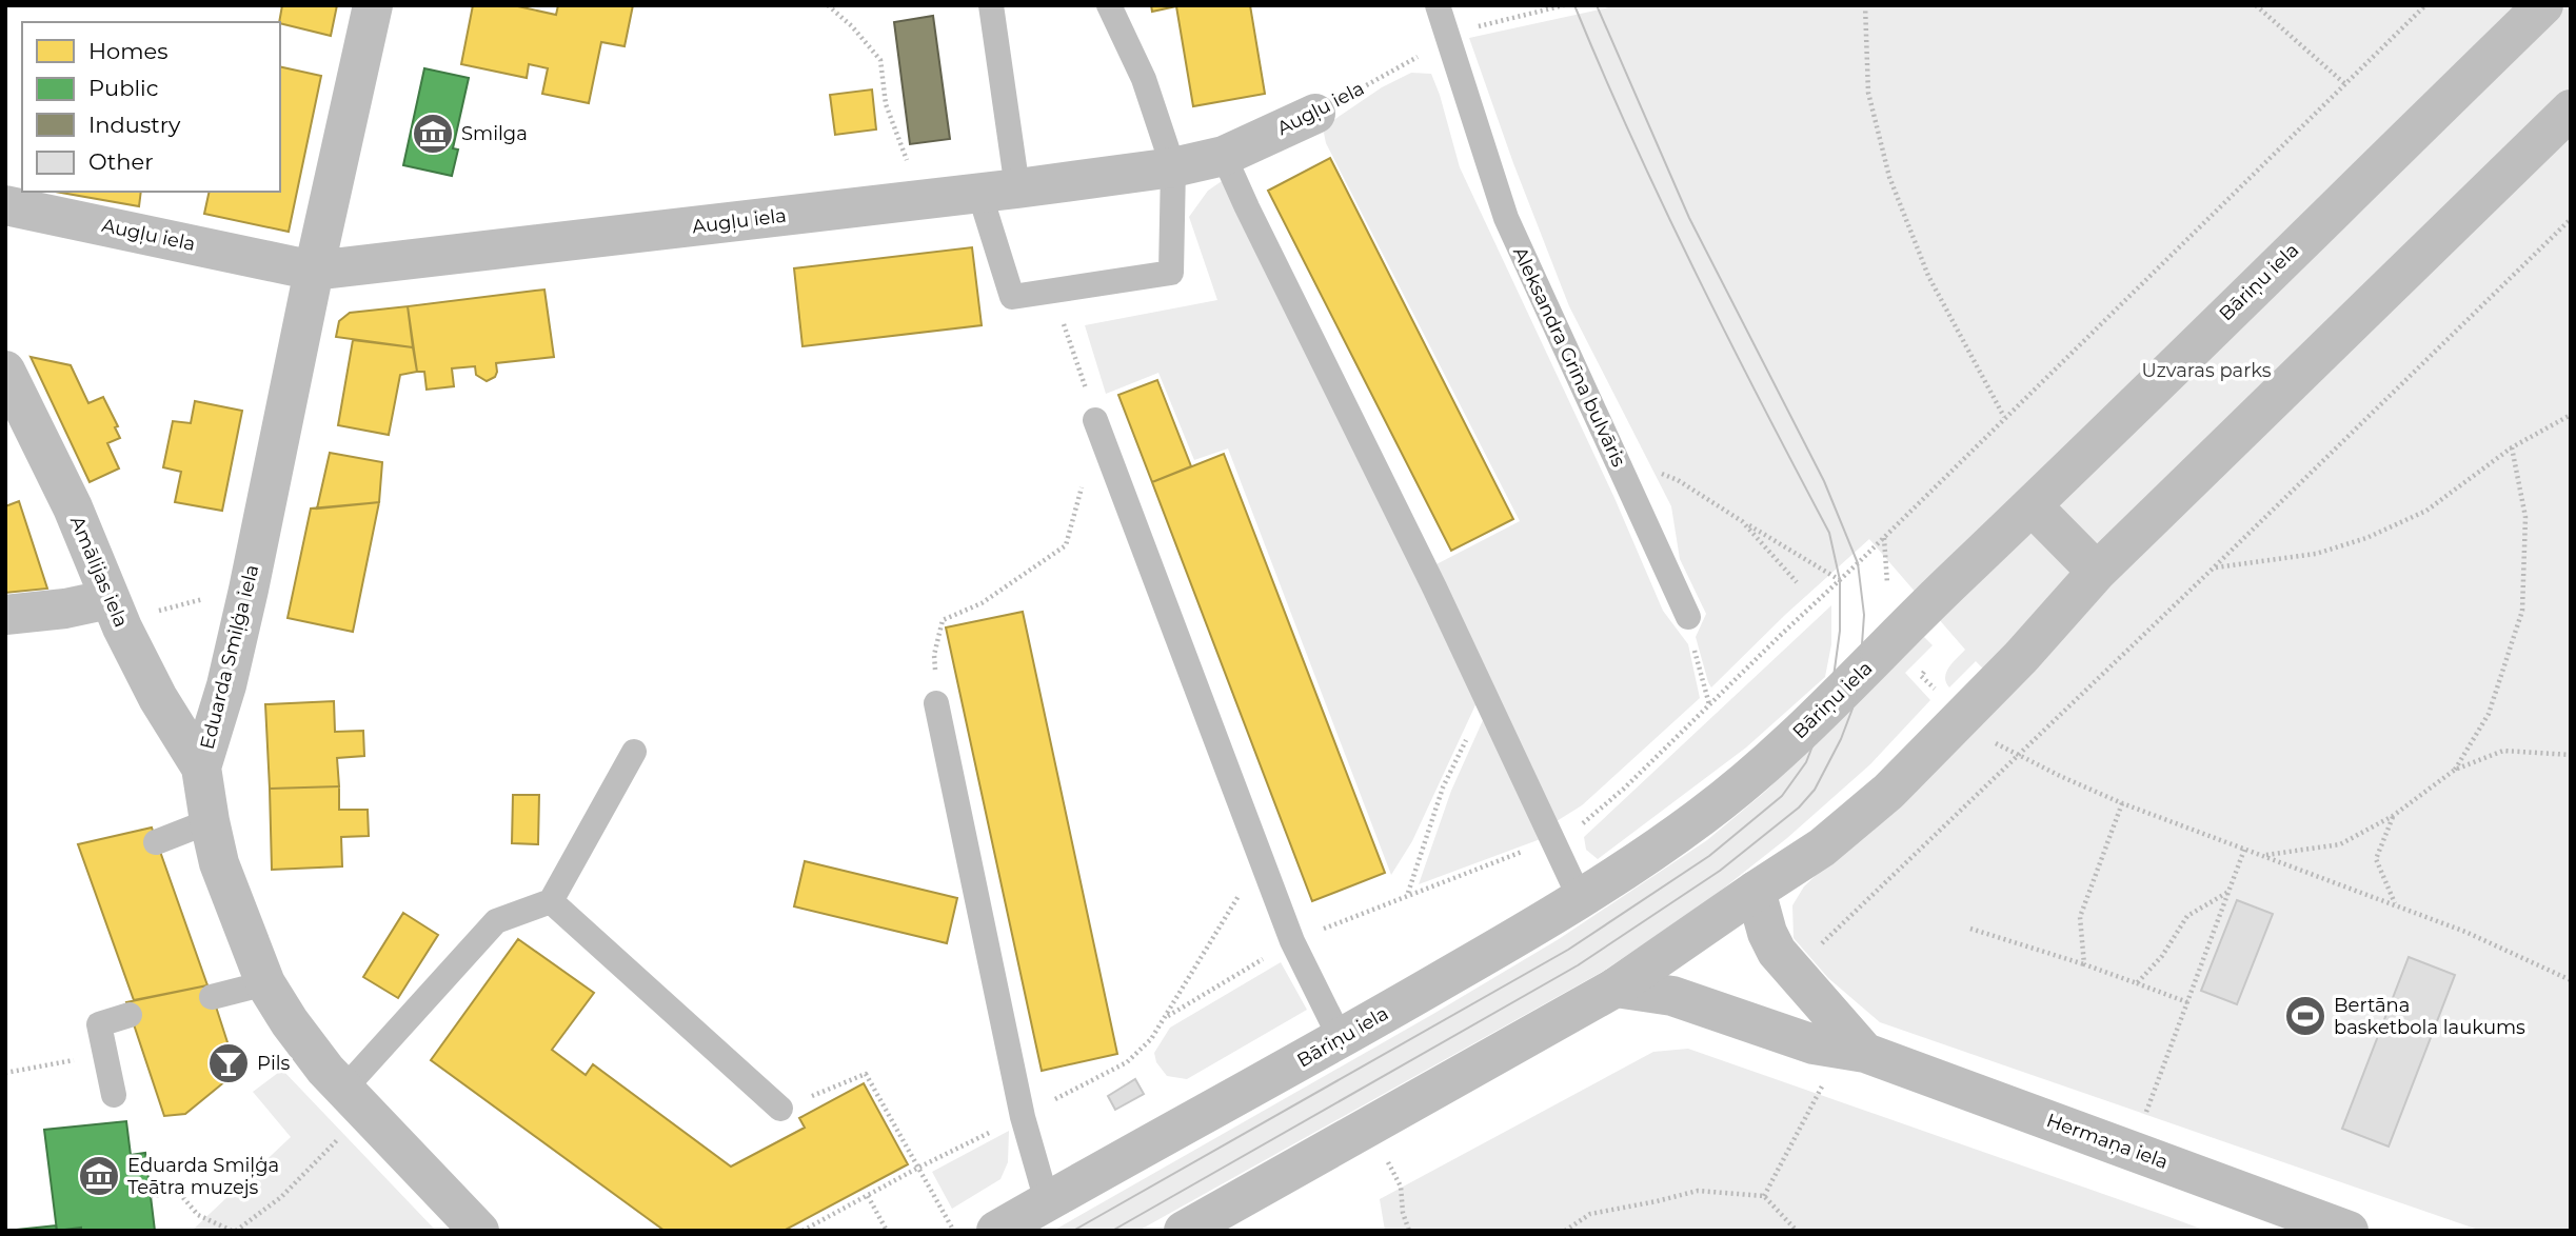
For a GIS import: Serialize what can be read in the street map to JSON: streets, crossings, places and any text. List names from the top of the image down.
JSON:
{
  "streets": {
    "street": [
      "Augļu iela",
      "Bāriņu iela",
      "Amālijas iela",
      "Eduarda Smiļģa iela",
      "Hermaņa iela"
    ],
    "lane": ["Aleksandra Grīna bulvāris"]
  },
  "crossings": [
    ["Augļu iela", "Aleksandra Grīna bulvāris"],
    ["Augļu iela", "Eduarda Smiļģa iela"],
    ["Amālijas iela", "Eduarda Smiļģa iela"]
  ],
  "parks": ["Uzvaras parks"],
  "places": {
    "museum": ["Smilga", "Eduarda Smiļģa Teātra muzejs"],
    "sports": ["Bertāna basketbola laukums"],
    "bar": ["Pils"]
  },
  "legend": [
    "Homes",
    "Public",
    "Industry",
    "Other"
  ]
}
